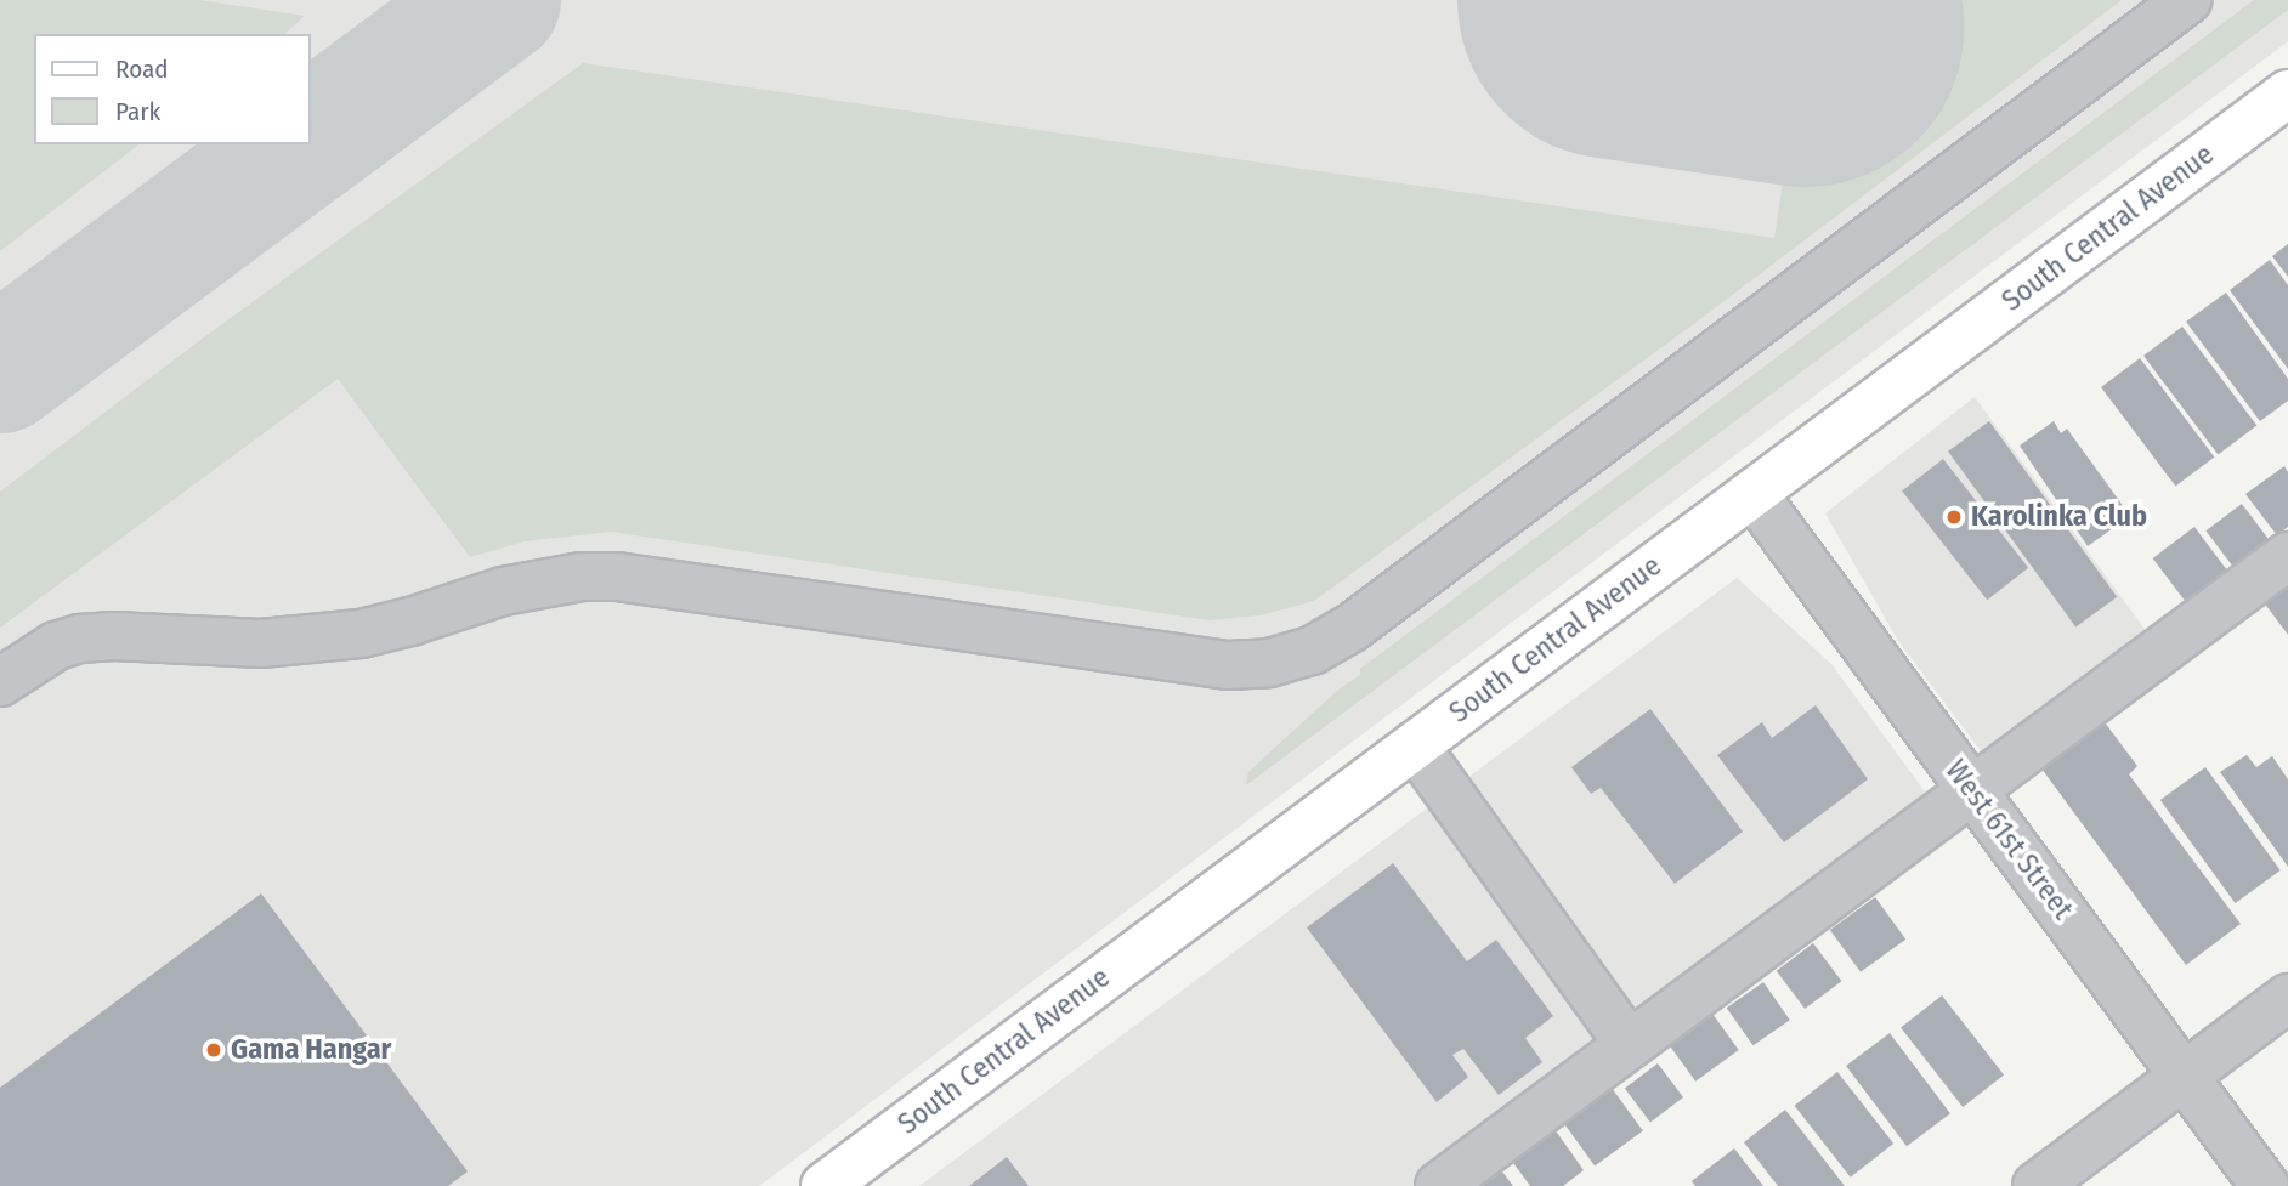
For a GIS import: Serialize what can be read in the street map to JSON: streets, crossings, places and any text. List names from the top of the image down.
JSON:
{
  "streets": {
    "main road": ["South Central Avenue"],
    "street": ["West 61st Street"]
  },
  "crossings": [
    ["South Central Avenue", "West 61st Street"]
  ],
  "places": ["Karolinka Club", "Gama Hangar"],
  "legend": ["Road", "Park"]
}
